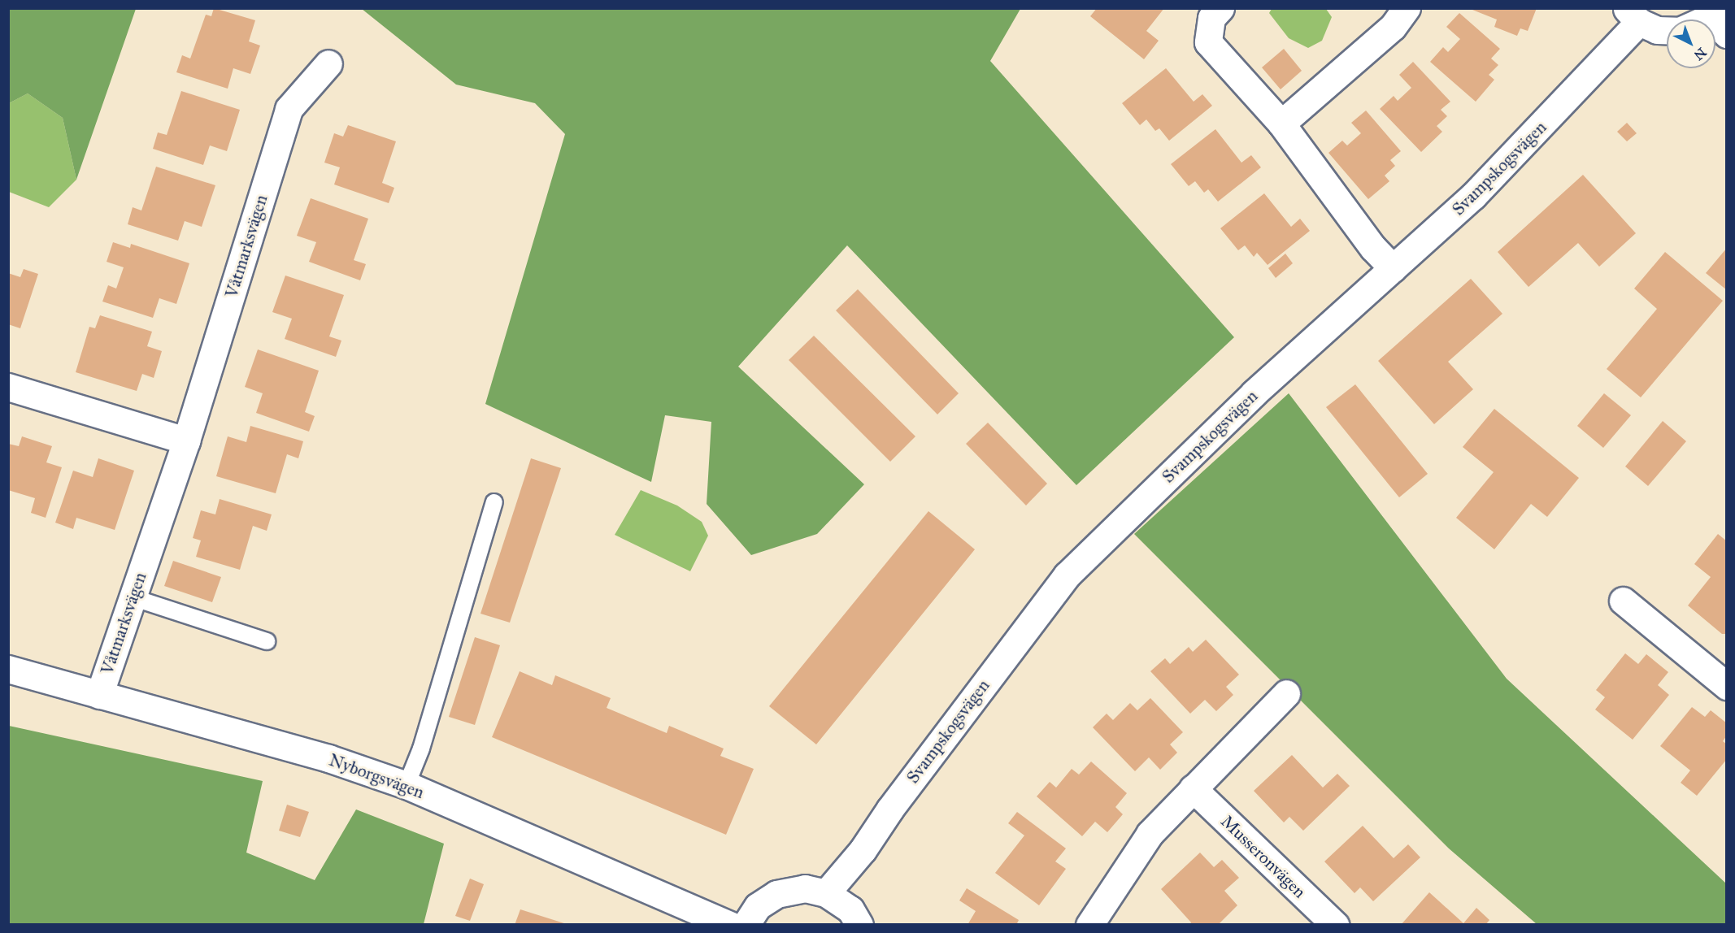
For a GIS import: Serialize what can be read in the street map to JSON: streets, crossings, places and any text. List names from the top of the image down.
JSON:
{
  "streets": {
    "street": [
      "Svampskogsvägen",
      "Våtmarksvägen",
      "Nyborgsvägen",
      "Musseronvägen"
    ]
  },
  "crossings": [
    ["Våtmarksvägen", "Nyborgsvägen"]
  ],
  "north": "bottom right"
}
